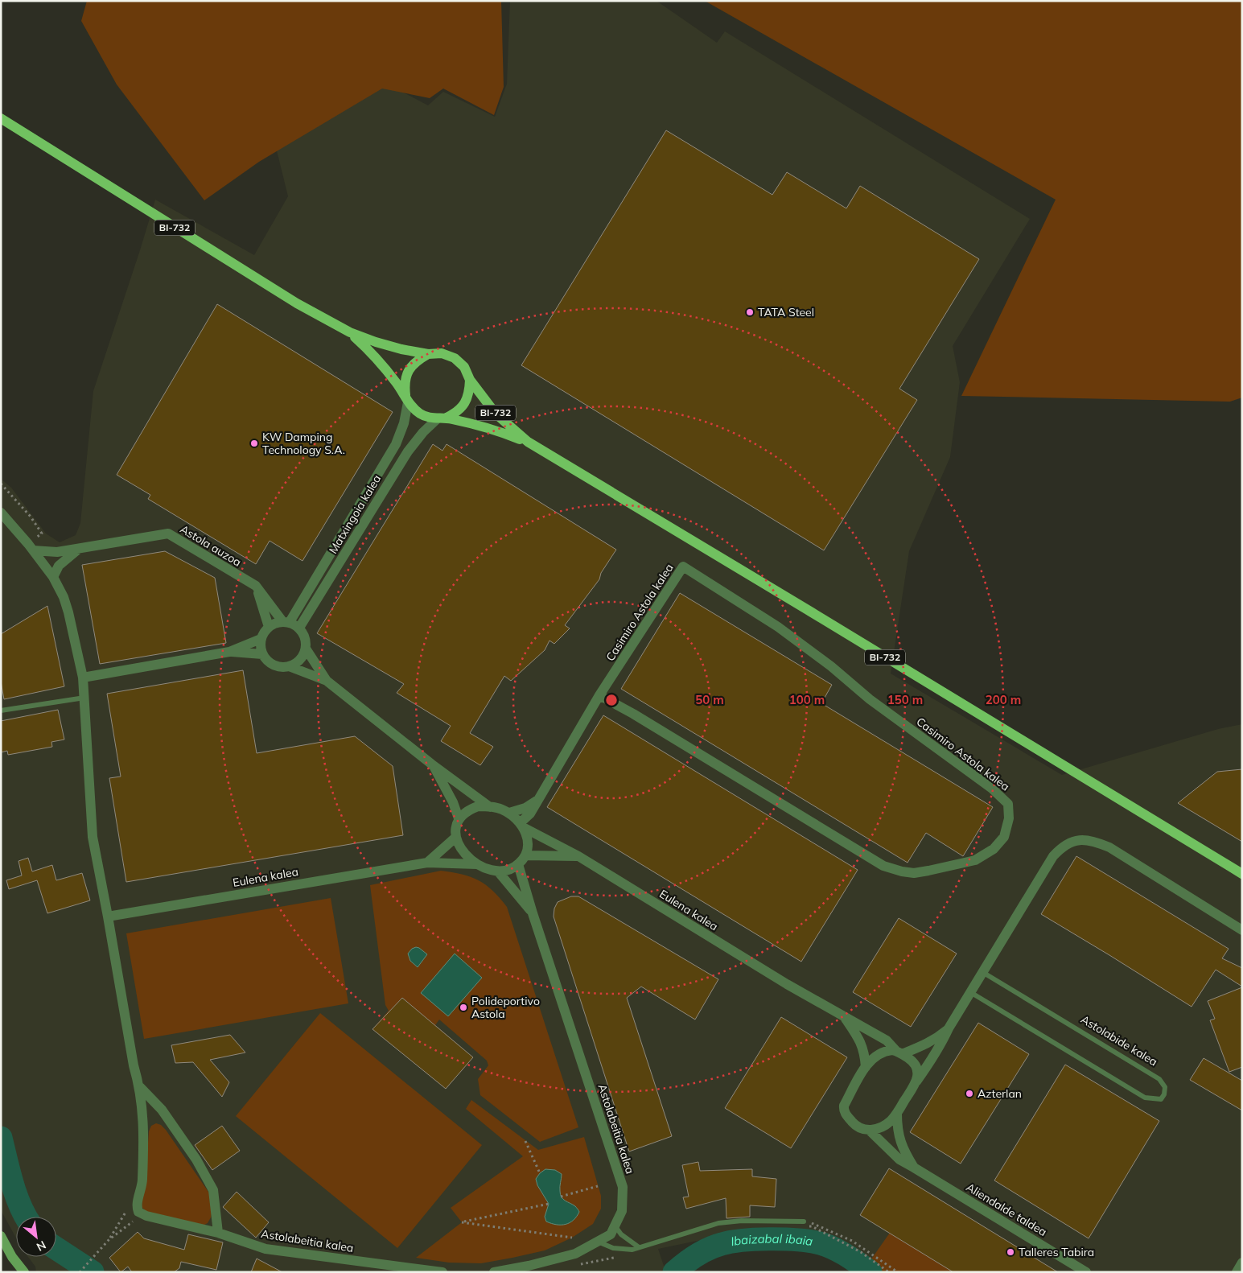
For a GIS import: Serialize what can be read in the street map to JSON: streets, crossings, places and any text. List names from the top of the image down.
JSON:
{
  "streets": {
    "main road": ["BI-732"],
    "street": [
      "Matxingoia kalea",
      "Astola auzoa",
      "Casimiro Astola kalea",
      "Eulena kalea",
      "Astolabeitia kalea",
      "Aliendalde taldea"
    ],
    "lane": ["Astolabide kalea"]
  },
  "crossings": [
    ["BI-732", "Matxingoia kalea"],
    ["Matxingoia kalea", "Astola auzoa"],
    ["Casimiro Astola kalea", "Eulena kalea"],
    ["Casimiro Astola kalea", "Astolabeitia kalea"],
    ["Eulena kalea", "Astolabeitia kalea"],
    ["Astolabide kalea", "Aliendalde taldea"]
  ],
  "water": ["Ibaizabal ibaia"],
  "places": [
    "TATA Steel",
    "KW Damping Technology S.A.",
    "Polideportivo Astola",
    "Azterlan",
    "Talleres Tabira"
  ],
  "north": "bottom right",
  "rings": [
    "50 m",
    "100 m",
    "150 m",
    "200 m"
  ]
}
